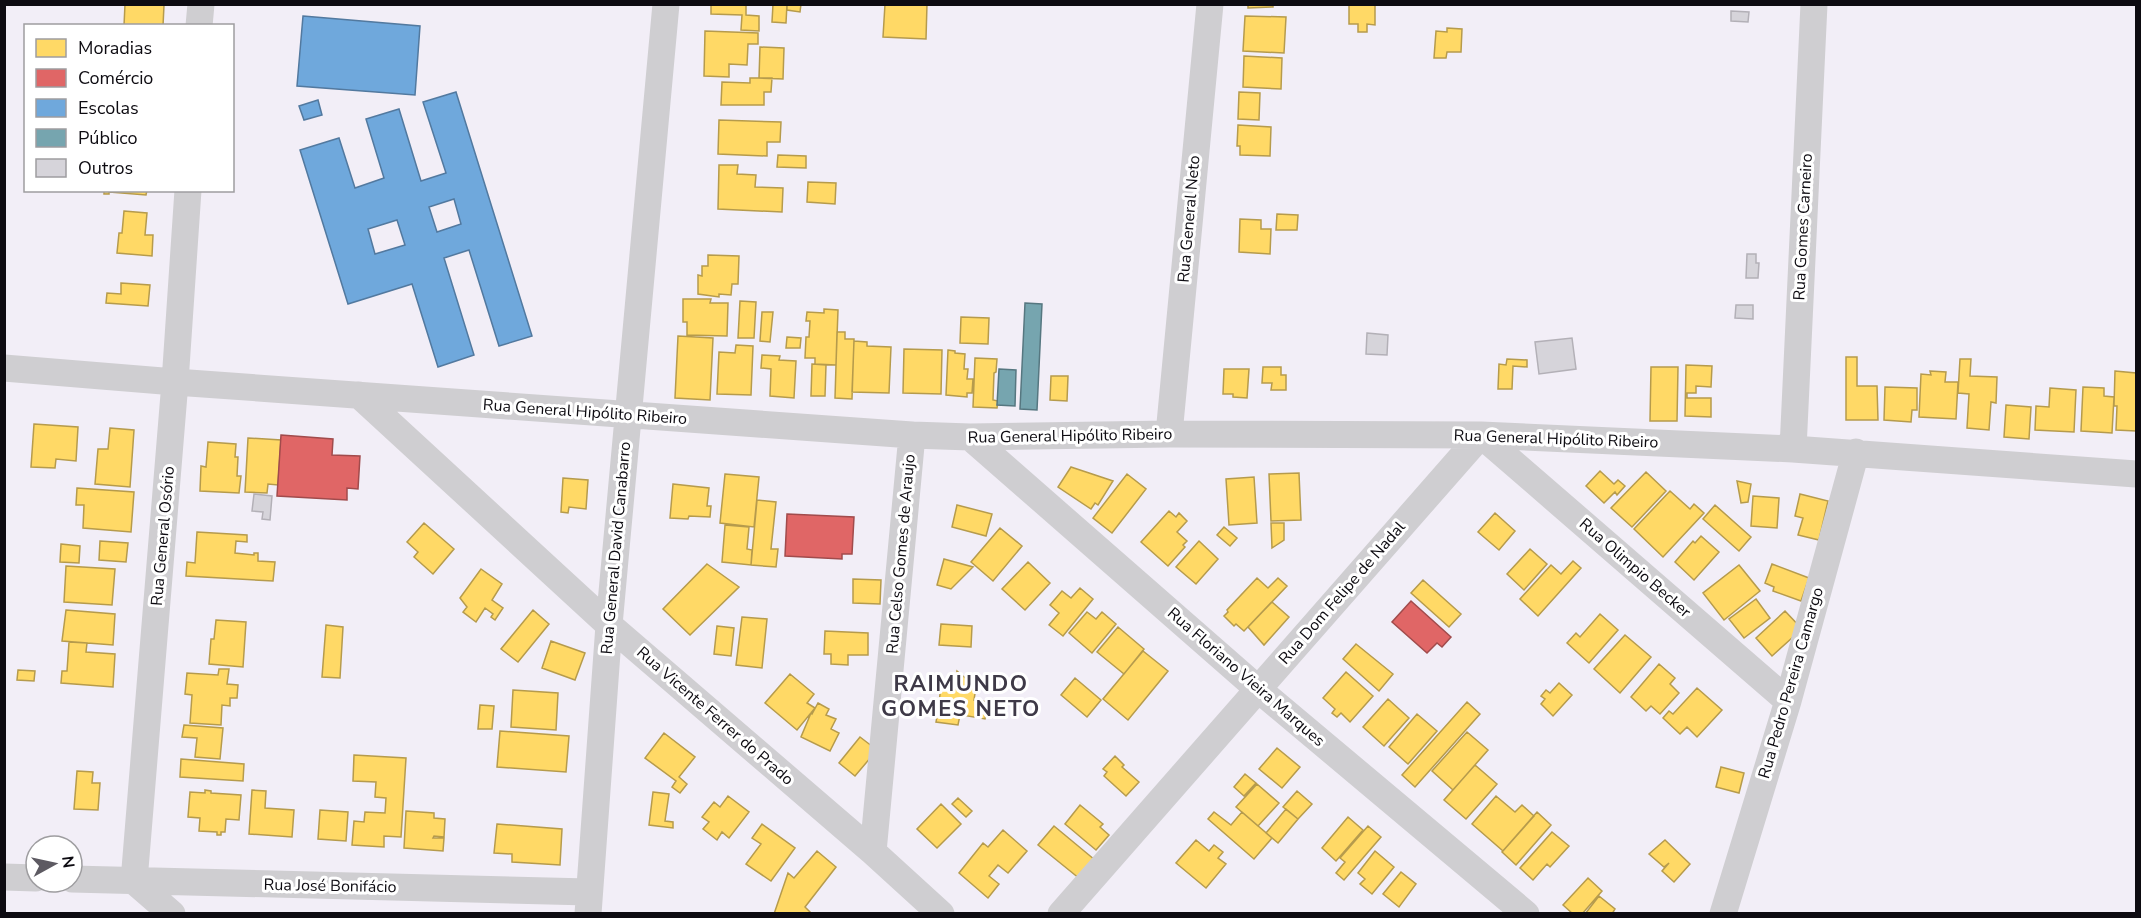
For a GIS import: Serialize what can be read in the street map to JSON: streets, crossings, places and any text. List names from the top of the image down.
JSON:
{
  "streets": {
    "street": [
      "Rua General Neto",
      "Rua Gomes Carneiro",
      "Rua General Hipólito Ribeiro",
      "Rua General Osório",
      "Rua General David Canabarro",
      "Rua Celso Gomes de Araujo",
      "Rua Olimpio Becker",
      "Rua Dom Felipe de Nadal",
      "Rua Floriano Vieira Marques",
      "Rua Pedro Pereira Camargo",
      "Rua Vicente Ferrer do Prado",
      "Rua José Bonifácio"
    ]
  },
  "crossings": [
    ["Rua General Neto", "Rua General Hipólito Ribeiro"],
    ["Rua Gomes Carneiro", "Rua General Hipólito Ribeiro"],
    ["Rua General Hipólito Ribeiro", "Rua General Osório"],
    ["Rua General Hipólito Ribeiro", "Rua General David Canabarro"],
    ["Rua General Hipólito Ribeiro", "Rua Celso Gomes de Araujo"],
    ["Rua General Hipólito Ribeiro", "Rua Olimpio Becker"],
    ["Rua General Hipólito Ribeiro", "Rua Dom Felipe de Nadal"],
    ["Rua General Hipólito Ribeiro", "Rua Floriano Vieira Marques"],
    ["Rua General Hipólito Ribeiro", "Rua Pedro Pereira Camargo"],
    ["Rua General Hipólito Ribeiro", "Rua Vicente Ferrer do Prado"],
    ["Rua General Osório", "Rua José Bonifácio"],
    ["Rua General David Canabarro", "Rua Vicente Ferrer do Prado"],
    ["Rua General David Canabarro", "Rua José Bonifácio"],
    ["Rua Celso Gomes de Araujo", "Rua Vicente Ferrer do Prado"],
    ["Rua Olimpio Becker", "Rua Dom Felipe de Nadal"],
    ["Rua Olimpio Becker", "Rua Pedro Pereira Camargo"],
    ["Rua Dom Felipe de Nadal", "Rua Floriano Vieira Marques"]
  ],
  "districts": ["RAIMUNDO GOMES NETO"],
  "legend": [
    "Moradias",
    "Comércio",
    "Escolas",
    "Público",
    "Outros"
  ],
  "north": "right"
}
